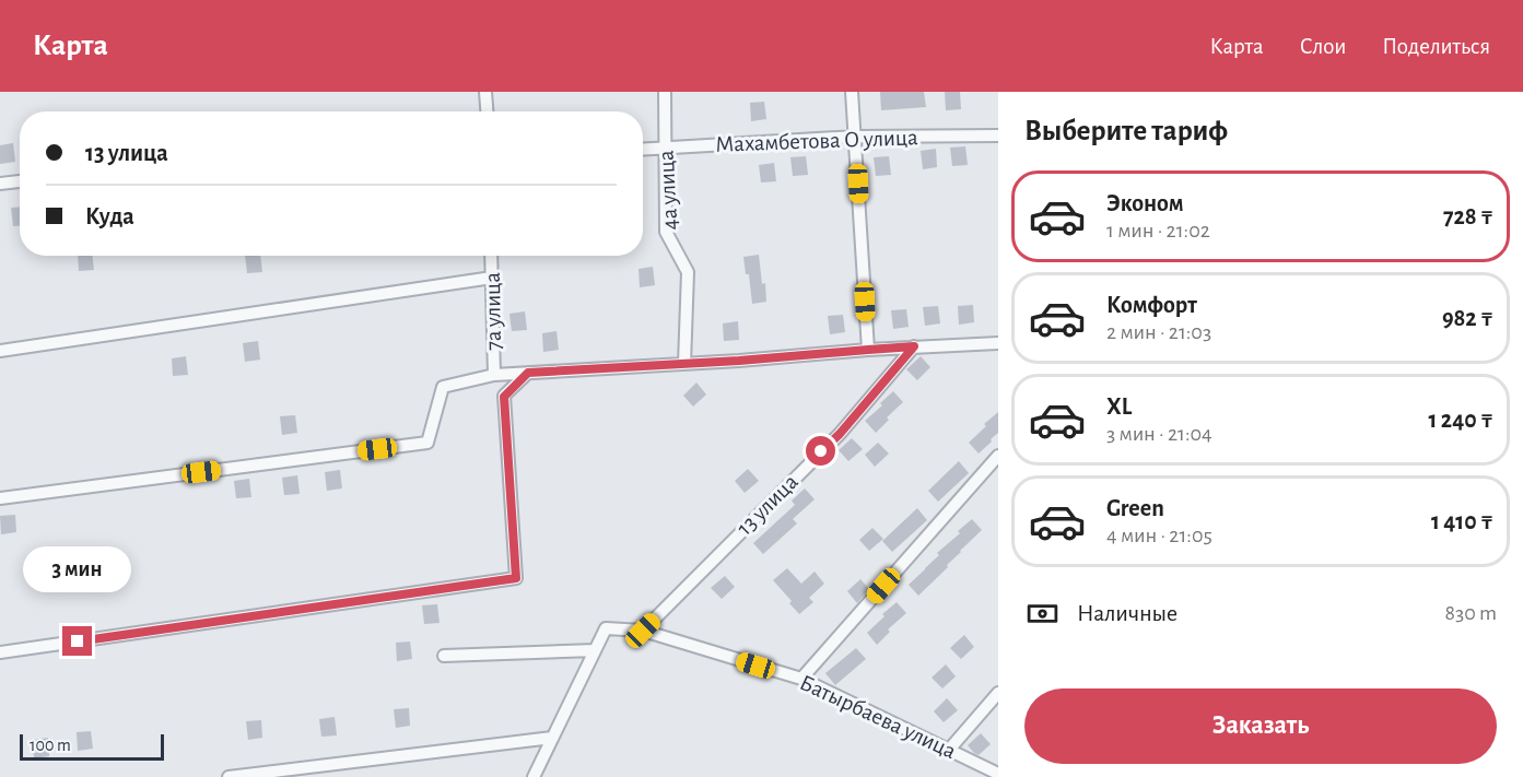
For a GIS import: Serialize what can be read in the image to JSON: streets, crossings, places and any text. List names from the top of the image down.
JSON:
{
  "streets": {
    "street": [
      "Махамбетова О улица",
      "4а улица",
      "7а улица",
      "13 улица",
      "Батырбаева улица"
    ]
  },
  "crossings": [
    ["Махамбетова О улица", "4а улица"],
    ["13 улица", "Батырбаева улица"]
  ],
  "scale_bar": "100 m",
  "page": {
    "header": "Карта",
    "nav": ["Карта", "Слои", "Поделиться"],
    "heading": "Выберите тариф",
    "banner": ["13 улица", "Куда"],
    "list": [
      {
        "name": "Эконом",
        "note": "1 мин · 21:02",
        "value": "728 ₸"
      },
      {
        "name": "Комфорт",
        "note": "2 мин · 21:03",
        "value": "982 ₸"
      },
      {
        "name": "XL",
        "note": "3 мин · 21:04",
        "value": "1 240 ₸"
      },
      {
        "name": "Green",
        "note": "4 мин · 21:05",
        "value": "1 410 ₸"
      }
    ],
    "bubble": "3 мин",
    "pay": ["Наличные", "830 m"],
    "buttons": "Заказать",
    "scale": "100 m"
  }
}
